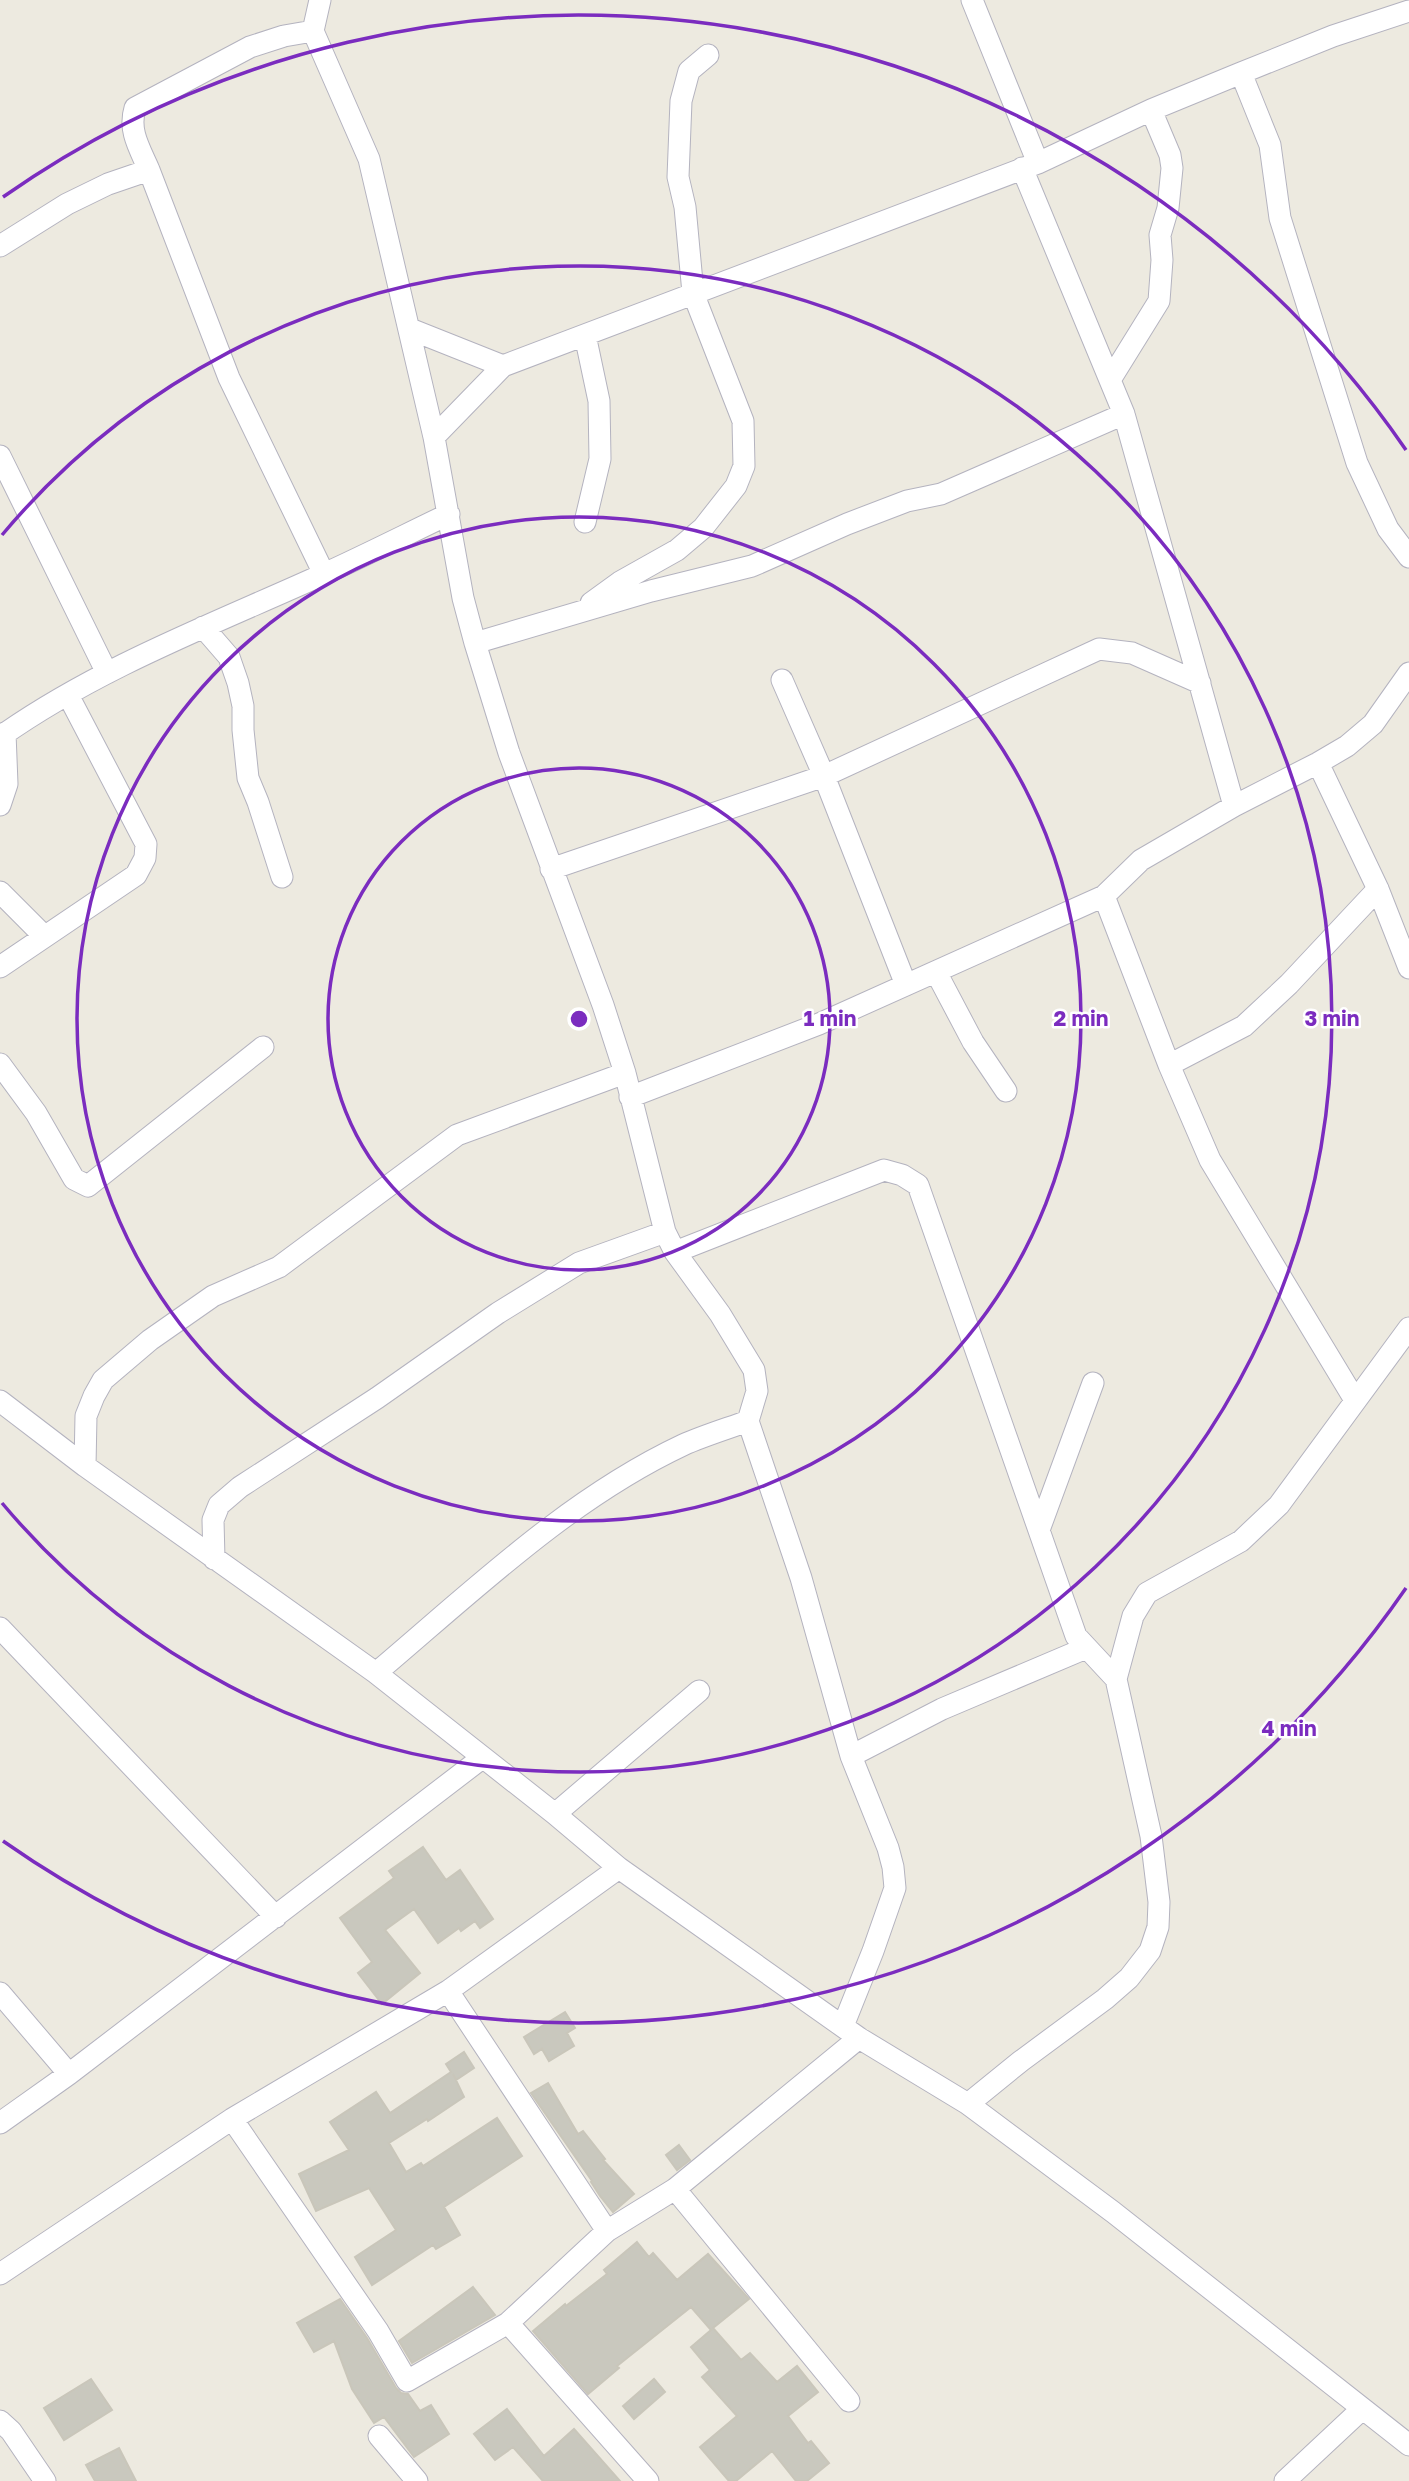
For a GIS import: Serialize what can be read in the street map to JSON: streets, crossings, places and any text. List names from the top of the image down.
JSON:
{
  "rings": [
    "1 min",
    "2 min",
    "3 min",
    "4 min"
  ]
}
